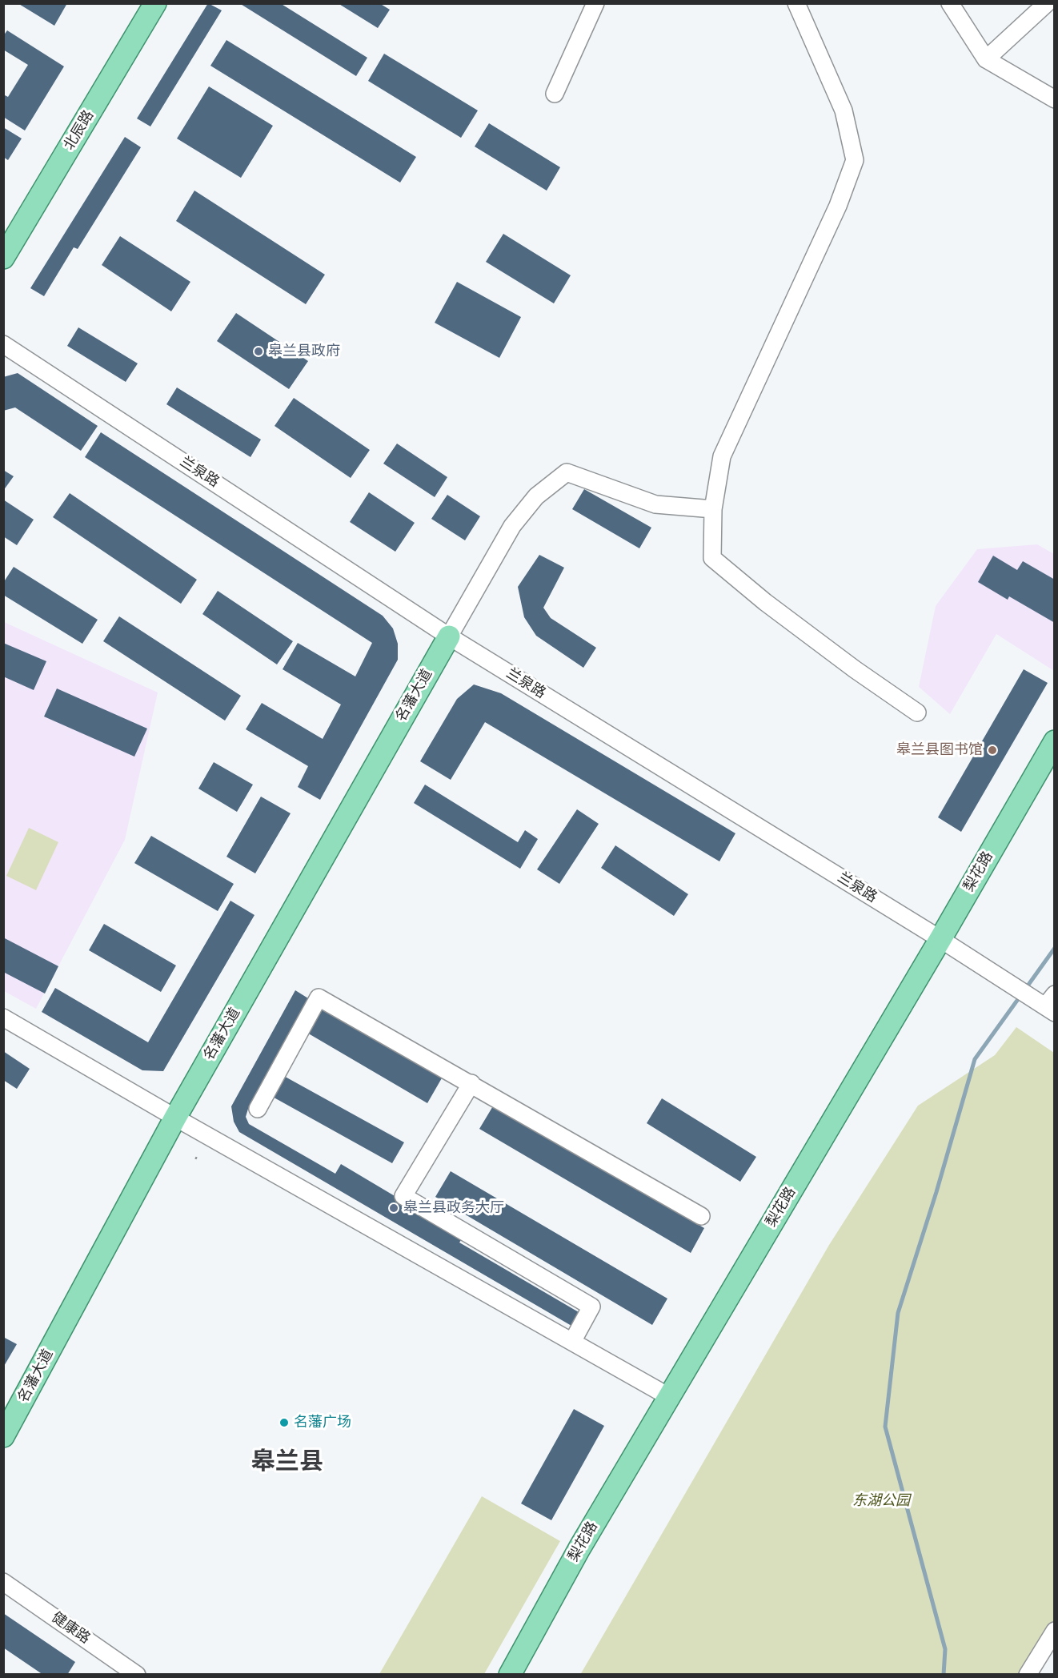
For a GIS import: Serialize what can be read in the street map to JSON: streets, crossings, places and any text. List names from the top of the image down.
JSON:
{
  "streets": {
    "main road": ["北辰路", "名藩大道", "梨花路"],
    "street": ["兰泉路", "健康路"]
  },
  "crossings": [
    ["兰泉路", "名藩大道"],
    ["兰泉路", "梨花路"]
  ],
  "districts": ["皋兰县"],
  "parks": ["东湖公园"],
  "places": [
    "皋兰县政府",
    "皋兰县图书馆",
    "皋兰县政务大厅",
    "名藩广场"
  ]
}
